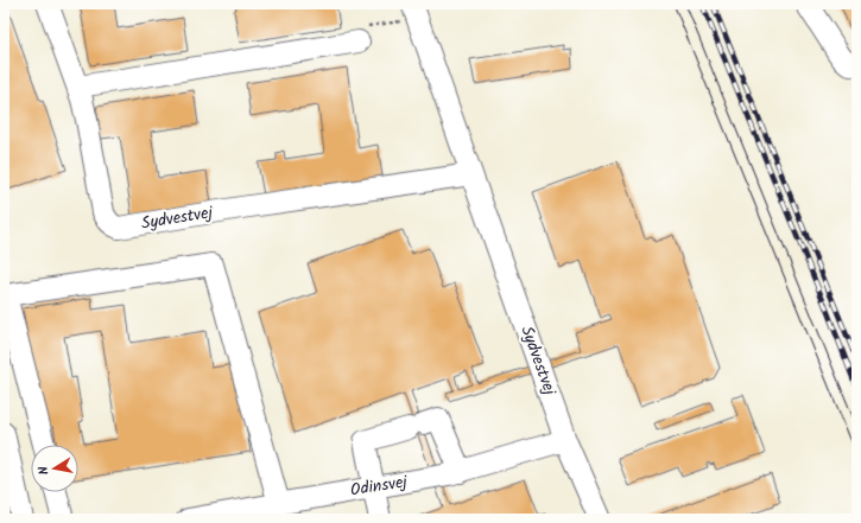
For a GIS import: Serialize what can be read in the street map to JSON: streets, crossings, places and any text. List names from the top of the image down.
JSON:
{
  "streets": {
    "street": ["Sydvestvej", "Odinsvej"]
  },
  "crossings": [
    ["Sydvestvej", "Odinsvej"]
  ],
  "north": "left"
}
